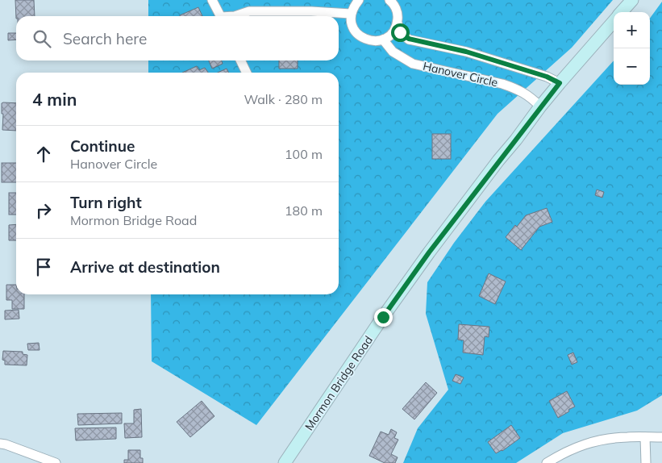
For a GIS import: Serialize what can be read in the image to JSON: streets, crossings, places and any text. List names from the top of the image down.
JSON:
{
  "streets": {
    "main road": ["Mormon Bridge Road"],
    "street": ["Hanover Circle"]
  },
  "crossings": [
    ["Hanover Circle", "Mormon Bridge Road"]
  ],
  "page": {
    "map_buttons": ["+", "−"],
    "search": "Search here",
    "heading": ["4 min", "Walk · 280 m"],
    "list": [
      ["Continue", "Hanover Circle", "100 m"],
      ["Turn right", "Mormon Bridge Road", "180 m"],
      "Arrive at destination"
    ]
  }
}
